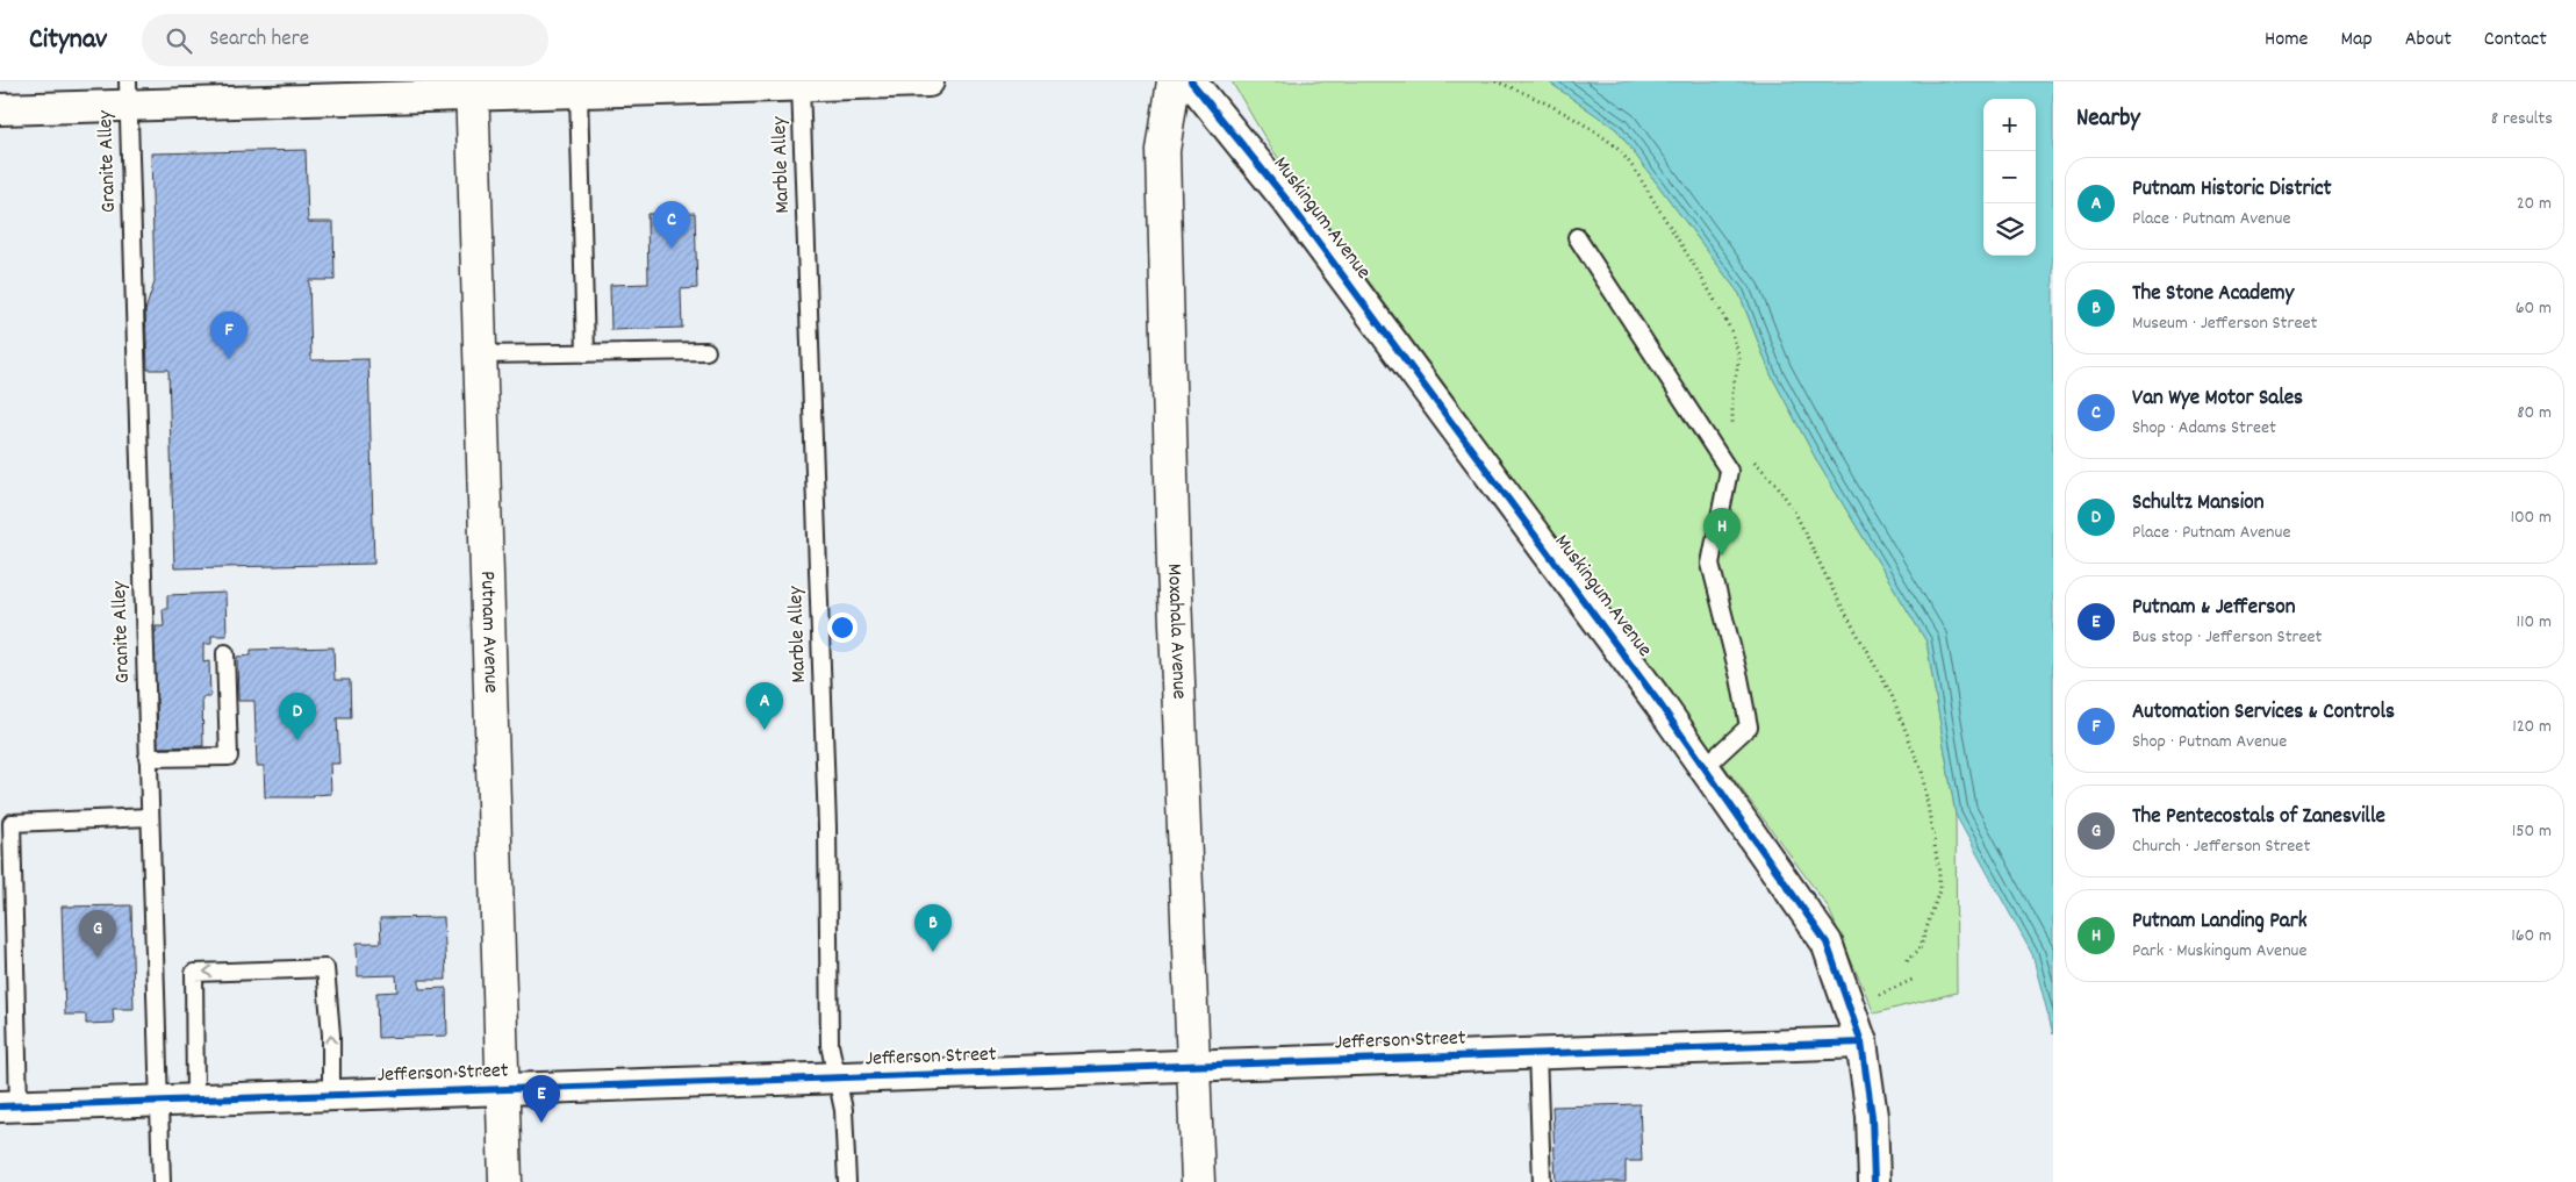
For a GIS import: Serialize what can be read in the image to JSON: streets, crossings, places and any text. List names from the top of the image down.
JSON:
{
  "streets": {
    "street": [
      "Muskingum Avenue",
      "Moxahala Avenue",
      "Putnam Avenue",
      "Jefferson Street"
    ],
    "lane": ["Granite Alley", "Marble Alley"]
  },
  "crossings": [
    ["Granite Alley", "Jefferson Street"],
    ["Marble Alley", "Jefferson Street"],
    ["Muskingum Avenue", "Jefferson Street"],
    ["Moxahala Avenue", "Jefferson Street"],
    ["Putnam Avenue", "Jefferson Street"]
  ],
  "page": {
    "header": "Citynav",
    "search": "Search here",
    "nav": [
      "Home",
      "Map",
      "About",
      "Contact"
    ],
    "heading": ["Nearby", "8 results"],
    "map_buttons": ["+", "−"],
    "list": [
      {
        "mark": "A",
        "name": "Putnam Historic District",
        "note": "Place · Putnam Avenue",
        "value": "20 m"
      },
      {
        "mark": "B",
        "name": "The Stone Academy",
        "note": "Museum · Jefferson Street",
        "value": "60 m"
      },
      {
        "mark": "C",
        "name": "Van Wye Motor Sales",
        "note": "Shop · Adams Street",
        "value": "80 m"
      },
      {
        "mark": "D",
        "name": "Schultz Mansion",
        "note": "Place · Putnam Avenue",
        "value": "100 m"
      },
      {
        "mark": "E",
        "name": "Putnam & Jefferson",
        "note": "Bus stop · Jefferson Street",
        "value": "110 m"
      },
      {
        "mark": "F",
        "name": "Automation Services & Controls",
        "note": "Shop · Putnam Avenue",
        "value": "120 m"
      },
      {
        "mark": "G",
        "name": "The Pentecostals of Zanesville",
        "note": "Church · Jefferson Street",
        "value": "150 m"
      },
      {
        "mark": "H",
        "name": "Putnam Landing Park",
        "note": "Park · Muskingum Avenue",
        "value": "160 m"
      }
    ],
    "pins": [
      "C",
      "F",
      "H",
      "A",
      "D",
      "B",
      "G",
      "E"
    ]
  }
}
